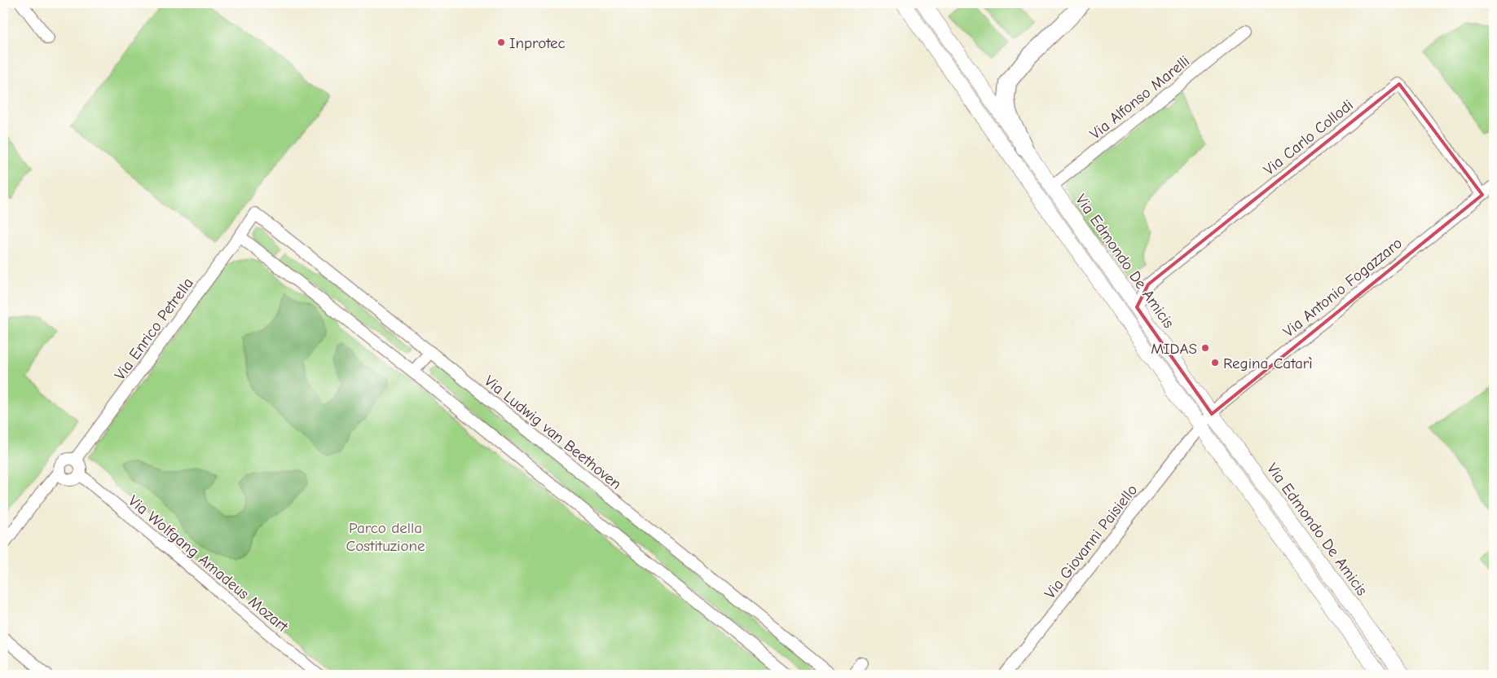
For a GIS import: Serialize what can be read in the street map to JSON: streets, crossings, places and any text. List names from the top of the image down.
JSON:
{
  "streets": {
    "main road": ["Via Edmondo De Amicis"],
    "street": [
      "Via Alfonso Marelli",
      "Via Carlo Collodi",
      "Via Antonio Fogazzaro",
      "Via Enrico Petrella",
      "Via Ludwig van Beethoven",
      "Via Giovanni Paisiello",
      "Via Wolfgang Amadeus Mozart"
    ]
  },
  "crossings": [
    ["Via Alfonso Marelli", "Via Edmondo De Amicis"],
    ["Via Carlo Collodi", "Via Edmondo De Amicis"],
    ["Via Carlo Collodi", "Via Antonio Fogazzaro"],
    ["Via Edmondo De Amicis", "Via Antonio Fogazzaro"],
    ["Via Antonio Fogazzaro", "Via Giovanni Paisiello"],
    ["Via Enrico Petrella", "Via Ludwig van Beethoven"],
    ["Via Enrico Petrella", "Via Wolfgang Amadeus Mozart"]
  ],
  "parks": ["Parco della Costituzione"],
  "places": ["Inprotec", "MIDAS", "Regina Catarì"]
}
